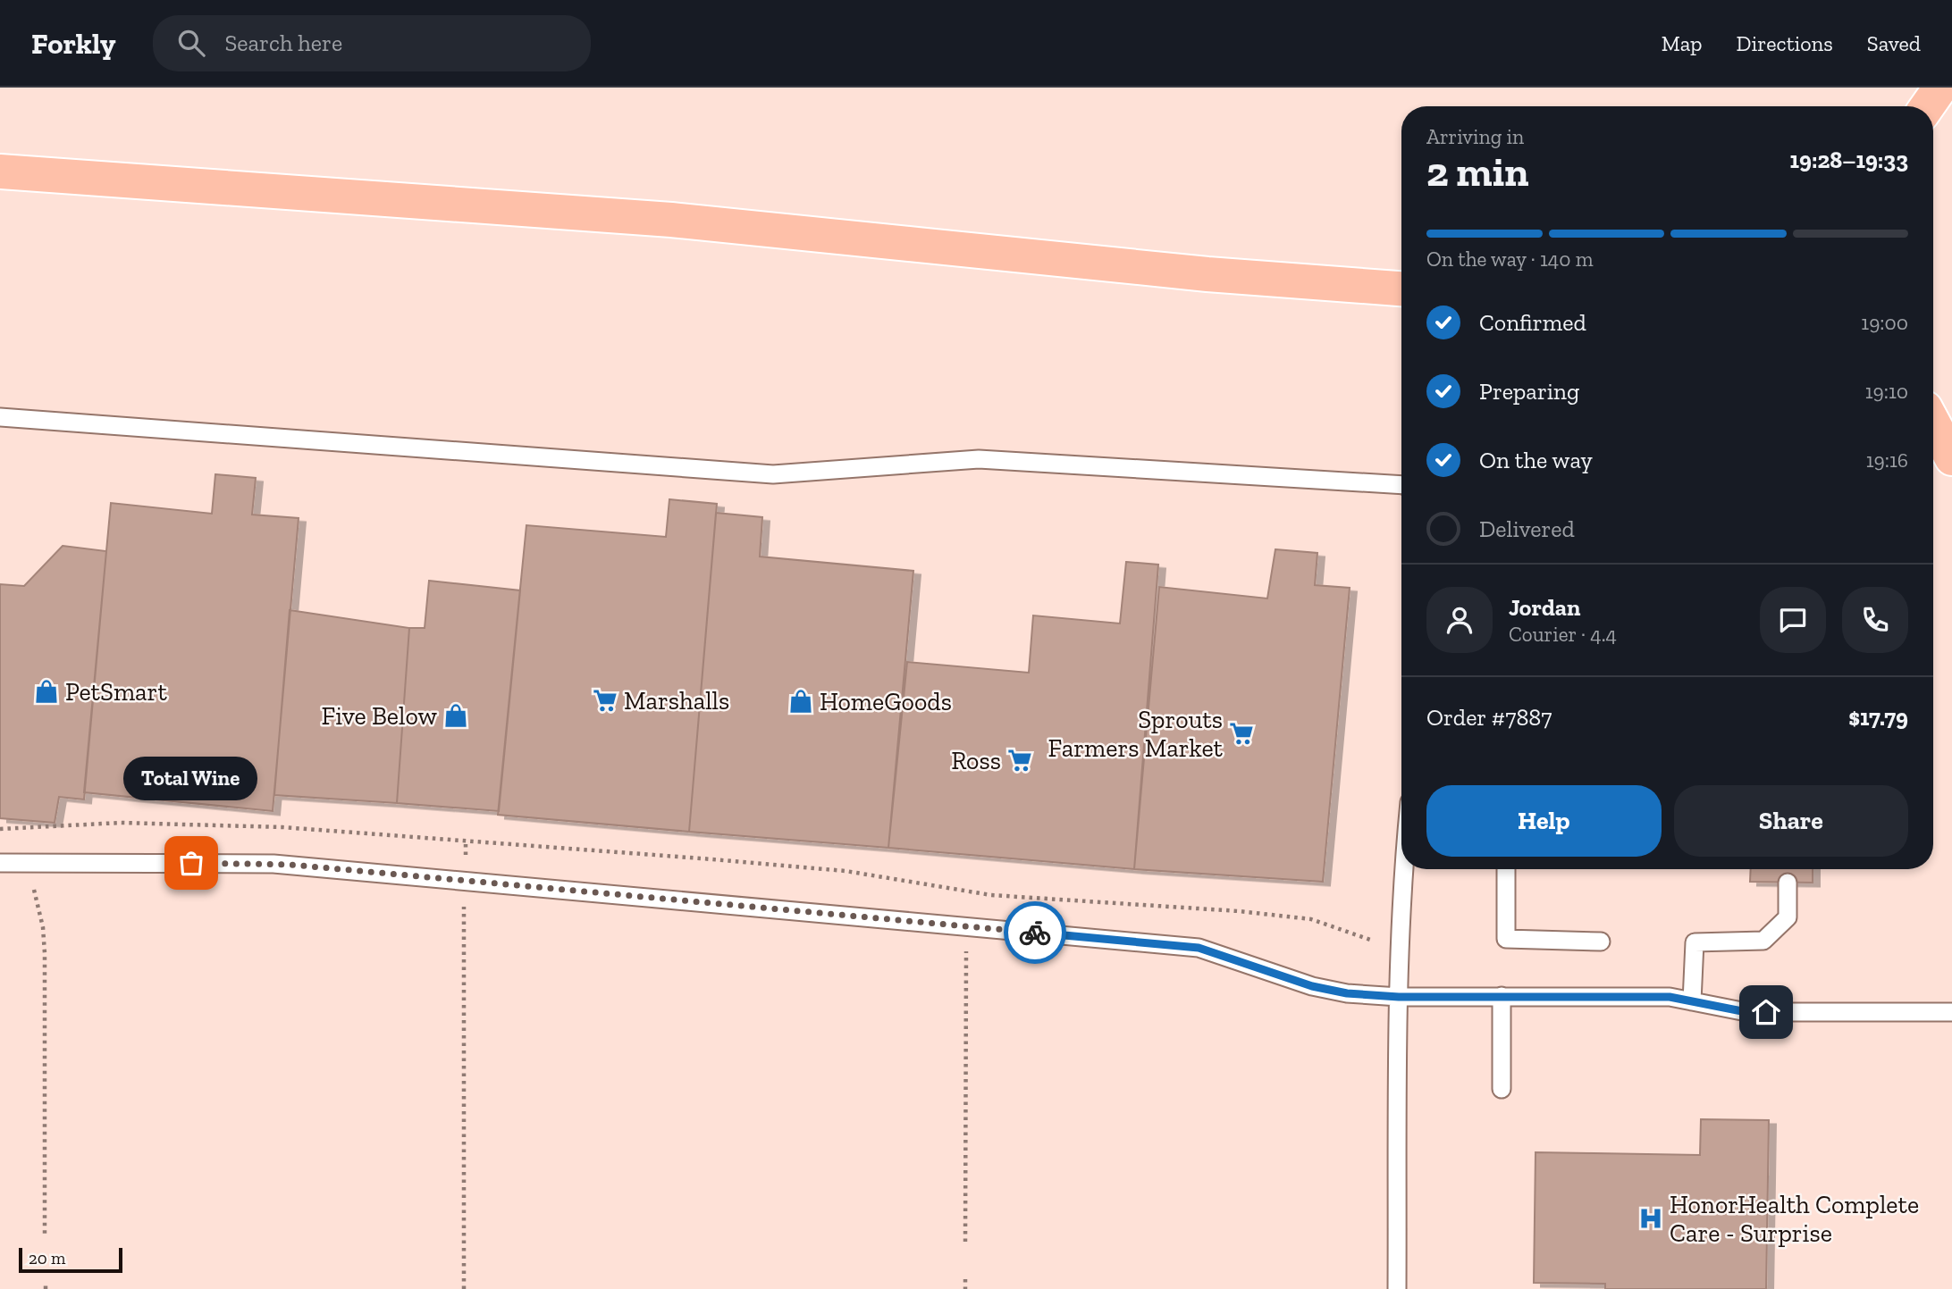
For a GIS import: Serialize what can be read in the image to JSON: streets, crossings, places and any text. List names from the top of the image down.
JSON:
{
  "places": {
    "shop": ["PetSmart", "HomeGoods", "Five Below"],
    "supermarket": ["Marshalls", "Sprouts Farmers Market", "Ross"],
    "other": ["Total Wine"],
    "hospital": ["HonorHealth Complete Care - Surprise"]
  },
  "scale_bar": "20 m",
  "page": {
    "header": "Forkly",
    "search": "Search here",
    "nav": ["Map", "Directions", "Saved"],
    "heading": ["2 min", "Arriving in", "19:28–19:33"],
    "panel": [
      "Jordan",
      "Courier · 4.4",
      "Order #7887",
      "$17.79"
    ],
    "bar": "On the way · 140 m",
    "list": [
      ["Confirmed", "19:00"],
      ["Preparing", "19:10"],
      ["On the way", "19:16"],
      "Delivered"
    ],
    "bubble": "Total Wine",
    "buttons": ["Help", "Share"],
    "scale": "20 m"
  }
}
